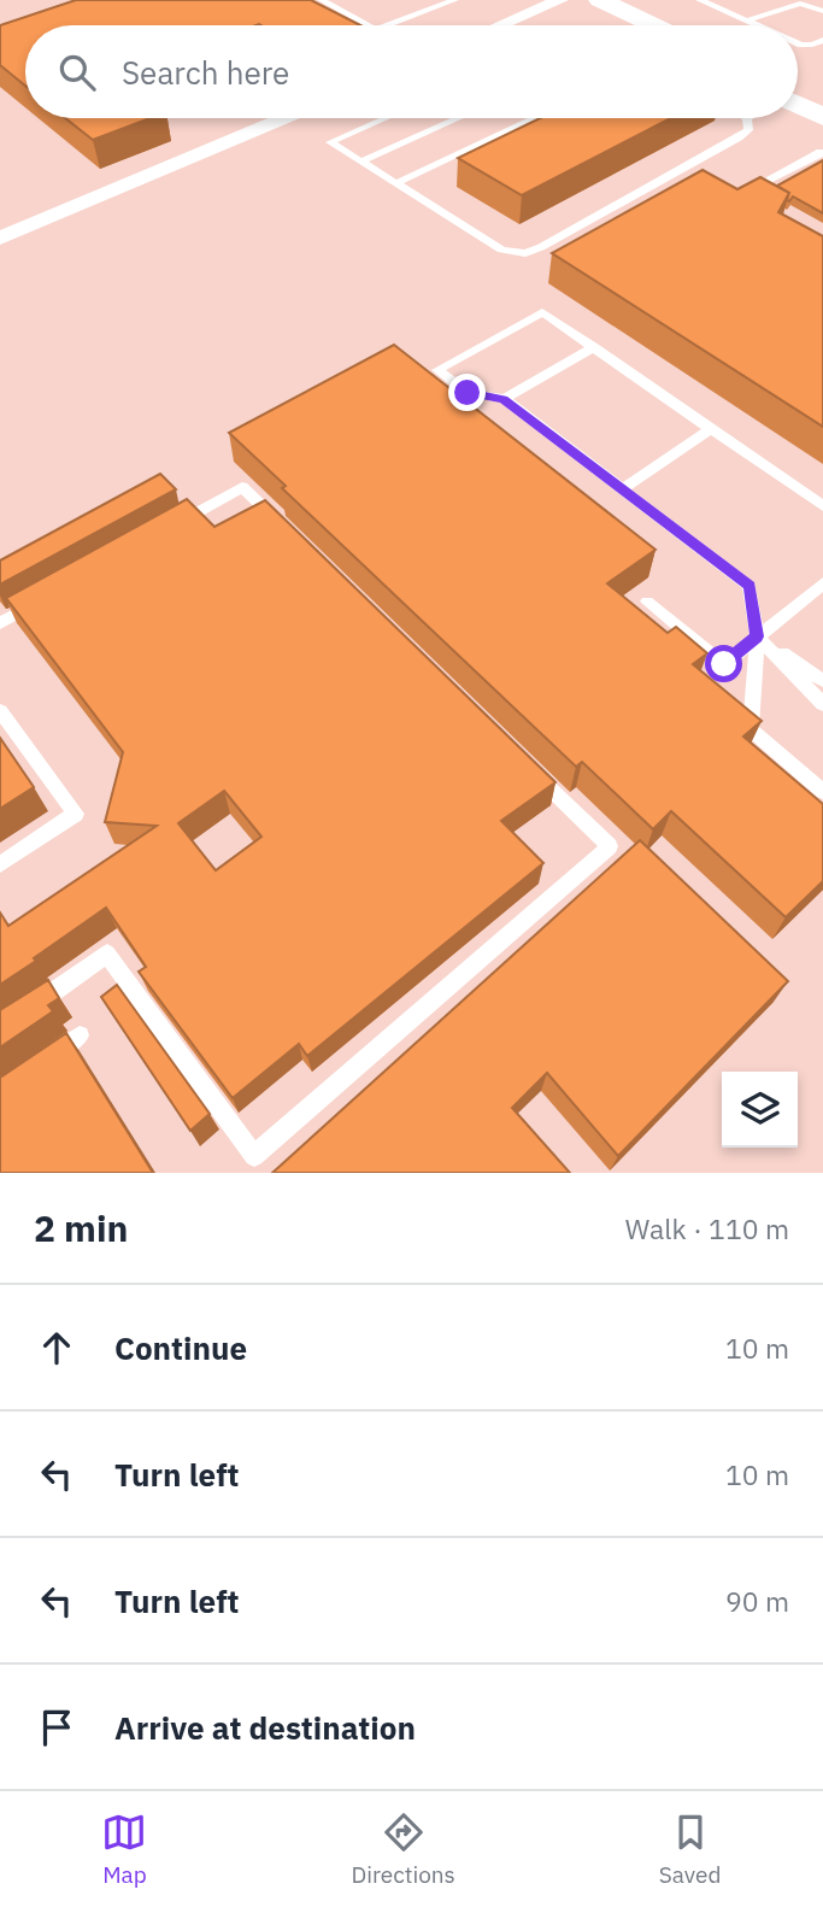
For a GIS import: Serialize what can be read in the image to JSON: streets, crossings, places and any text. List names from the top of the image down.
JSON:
{
  "page": {
    "search": "Search here",
    "heading": ["2 min", "Walk · 110 m"],
    "list": [
      ["Continue", "10 m"],
      ["Turn left", "10 m"],
      ["Turn left", "90 m"],
      "Arrive at destination"
    ],
    "nav": ["Map", "Directions", "Saved"]
  }
}
